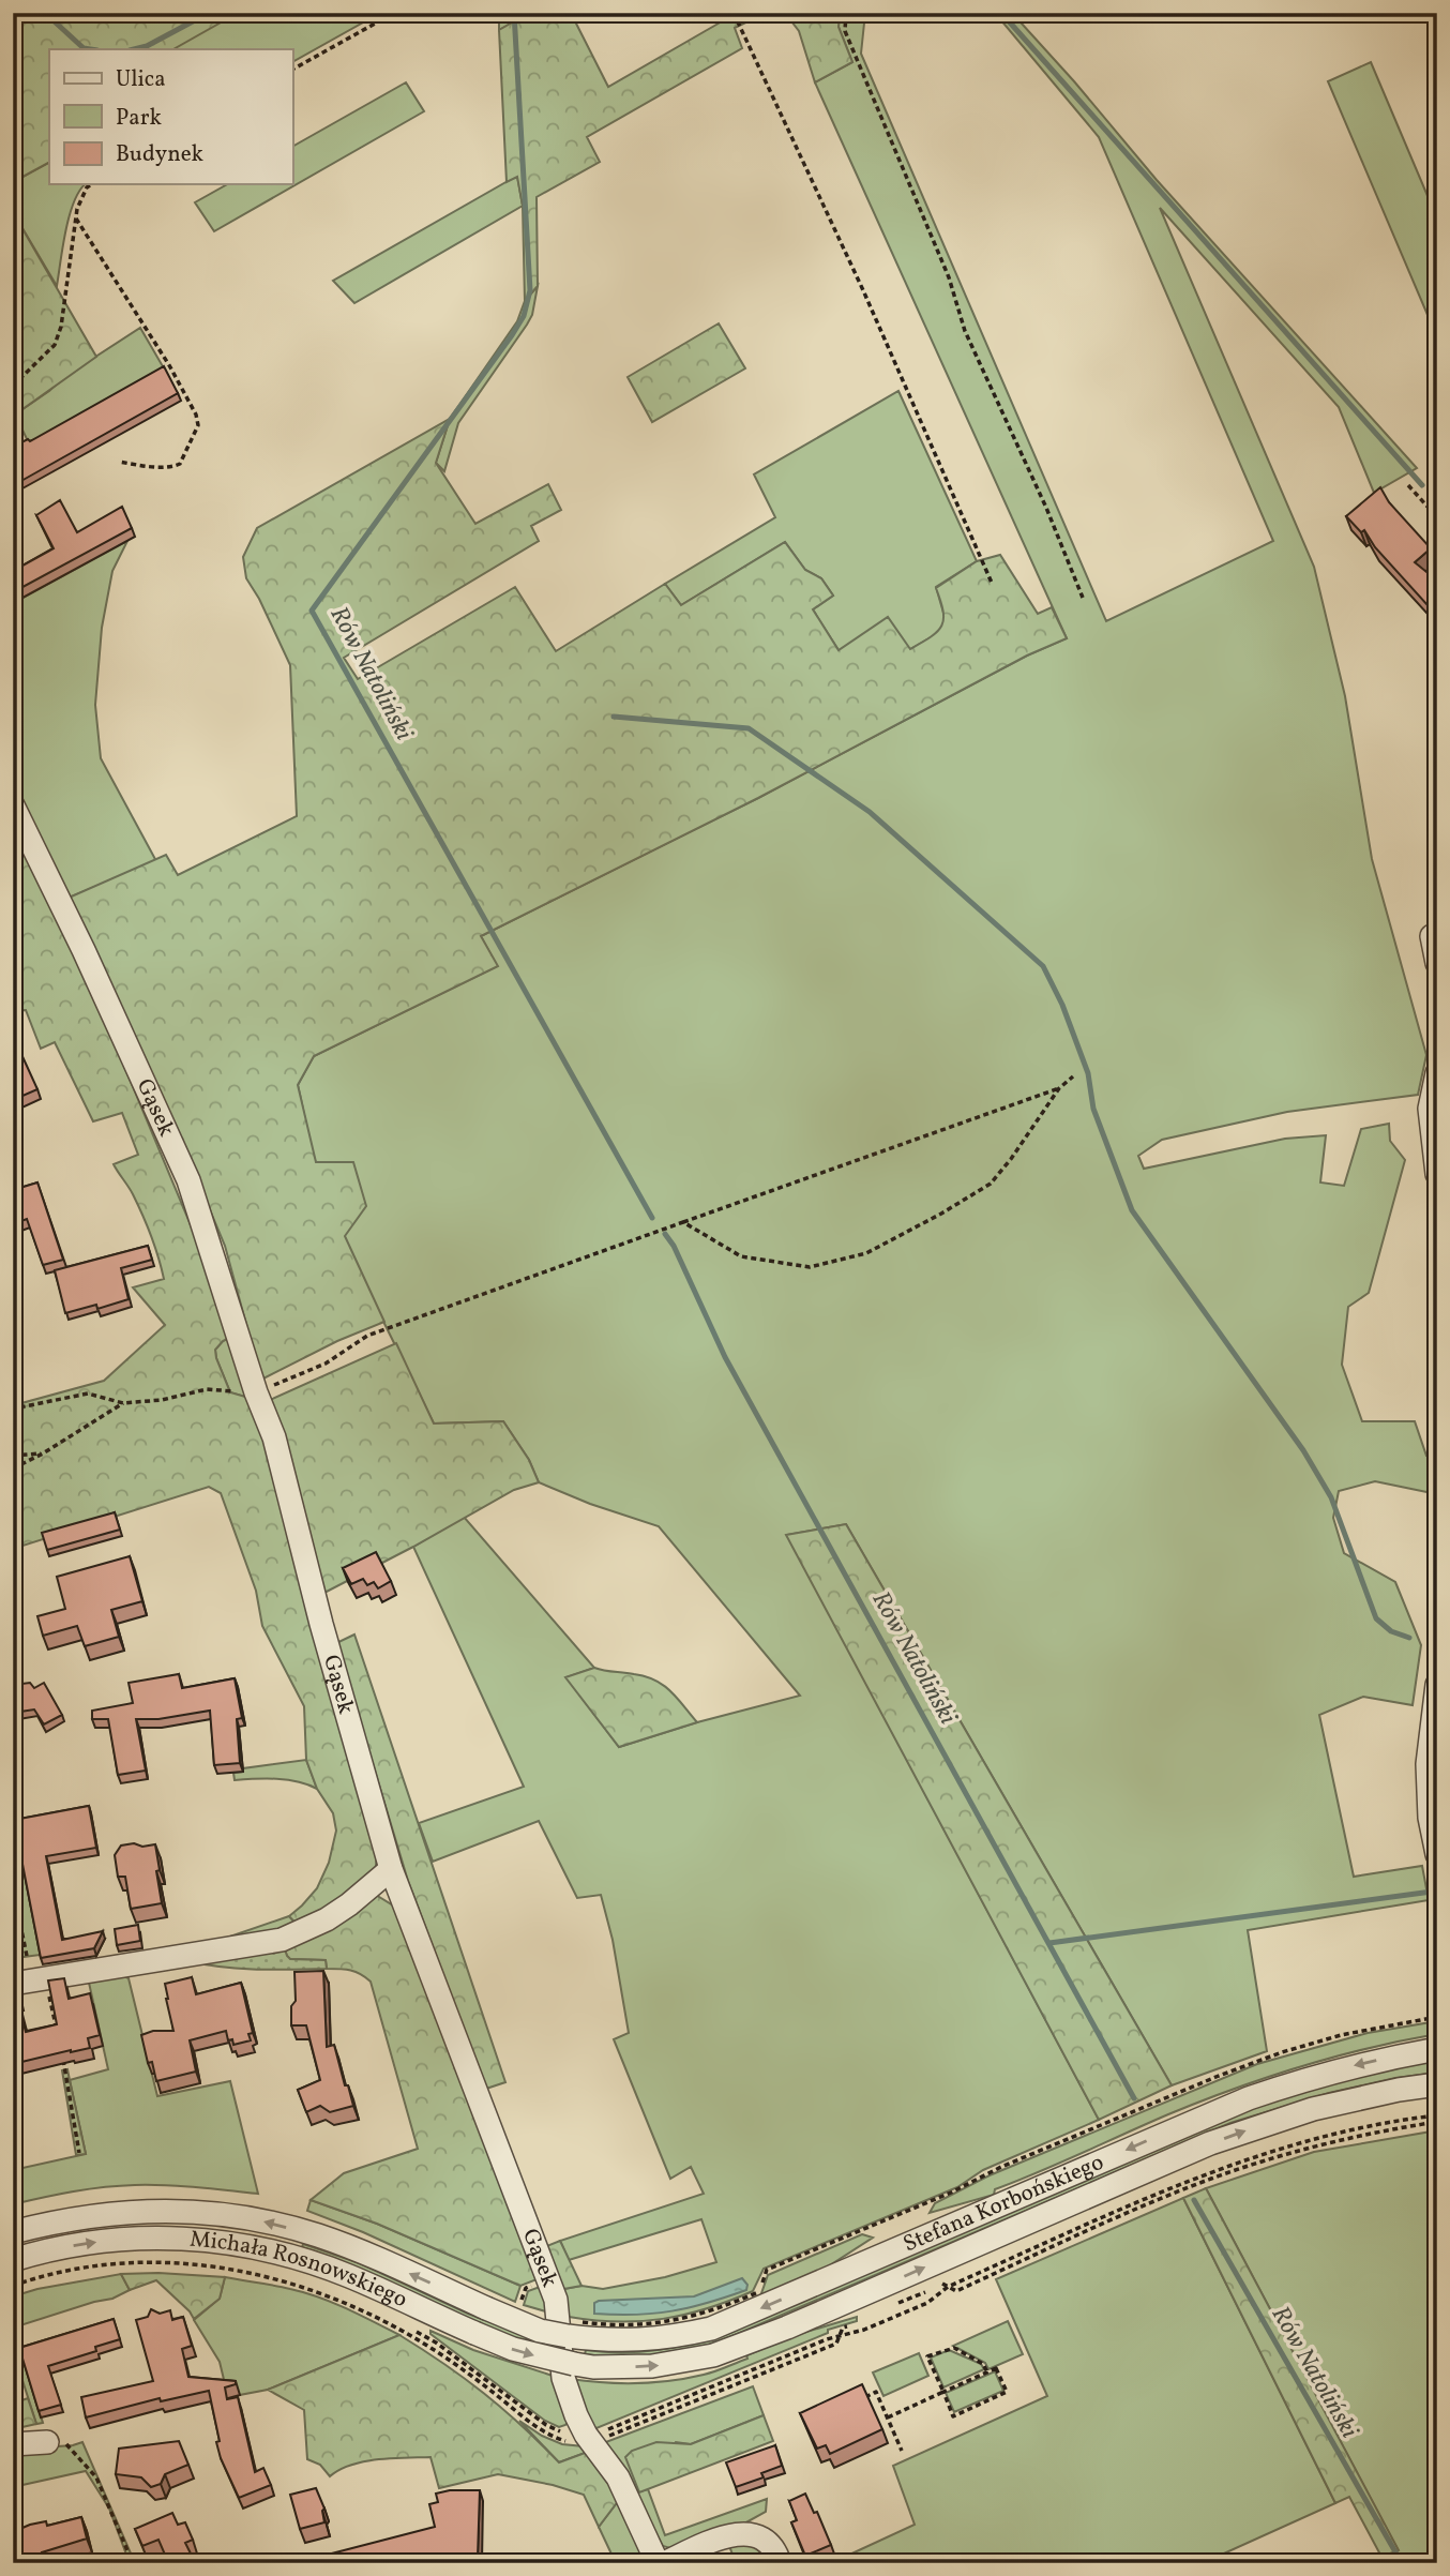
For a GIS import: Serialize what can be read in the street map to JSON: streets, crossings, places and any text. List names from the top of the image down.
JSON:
{
  "streets": {
    "street": ["Gąsek", "Stefana Korbońskiego", "Michała Rosnowskiego"]
  },
  "crossings": [
    ["Stefana Korbońskiego", "Michała Rosnowskiego"]
  ],
  "water": ["Rów Natoliński"],
  "legend": ["Ulica", "Park", "Budynek"]
}
